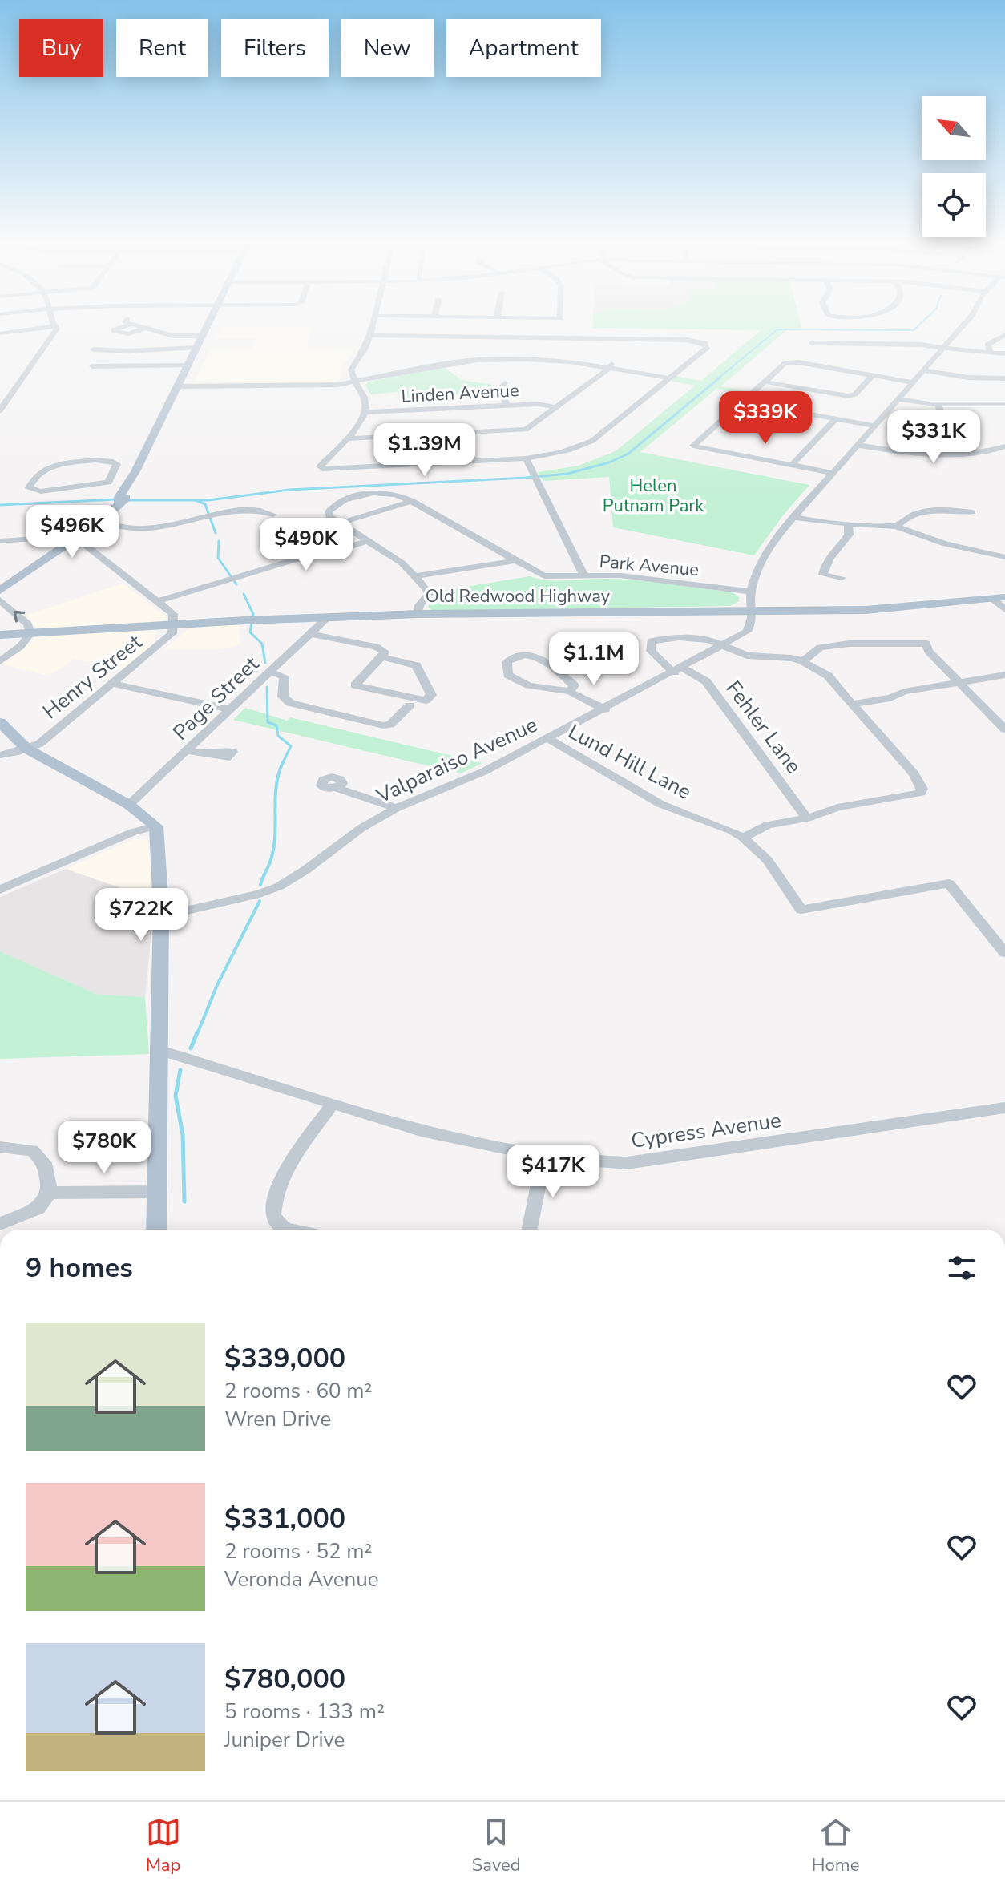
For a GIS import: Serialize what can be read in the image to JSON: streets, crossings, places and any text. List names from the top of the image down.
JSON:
{
  "streets": {
    "main road": ["Old Redwood Highway"],
    "street": [
      "Linden Avenue",
      "Park Avenue",
      "Henry Street",
      "Page Street",
      "Fehler Lane",
      "Valparaiso Avenue",
      "Lund Hill Lane",
      "Cypress Avenue"
    ]
  },
  "crossings": [
    ["Old Redwood Highway", "Henry Street"],
    ["Old Redwood Highway", "Page Street"],
    ["Old Redwood Highway", "Valparaiso Avenue"],
    ["Fehler Lane", "Valparaiso Avenue"],
    ["Valparaiso Avenue", "Lund Hill Lane"]
  ],
  "parks": ["Helen Putnam Park"],
  "north": "top left",
  "page": {
    "chip": [
      "Buy",
      "Rent",
      "Filters",
      "New",
      "Apartment"
    ],
    "price": [
      "$339K",
      "$331K",
      "$1.39M",
      "$496K",
      "$490K",
      "$1.1M",
      "$722K",
      "$780K",
      "$417K"
    ],
    "heading": "9 homes",
    "list": [
      {
        "name": "$339,000",
        "note": "2 rooms · 60 m² · Wren Drive"
      },
      {
        "name": "$331,000",
        "note": "2 rooms · 52 m² · Veronda Avenue"
      },
      {
        "name": "$780,000",
        "note": "5 rooms · 133 m² · Juniper Drive"
      }
    ],
    "tabs": ["Map", "Saved", "Home"]
  }
}
